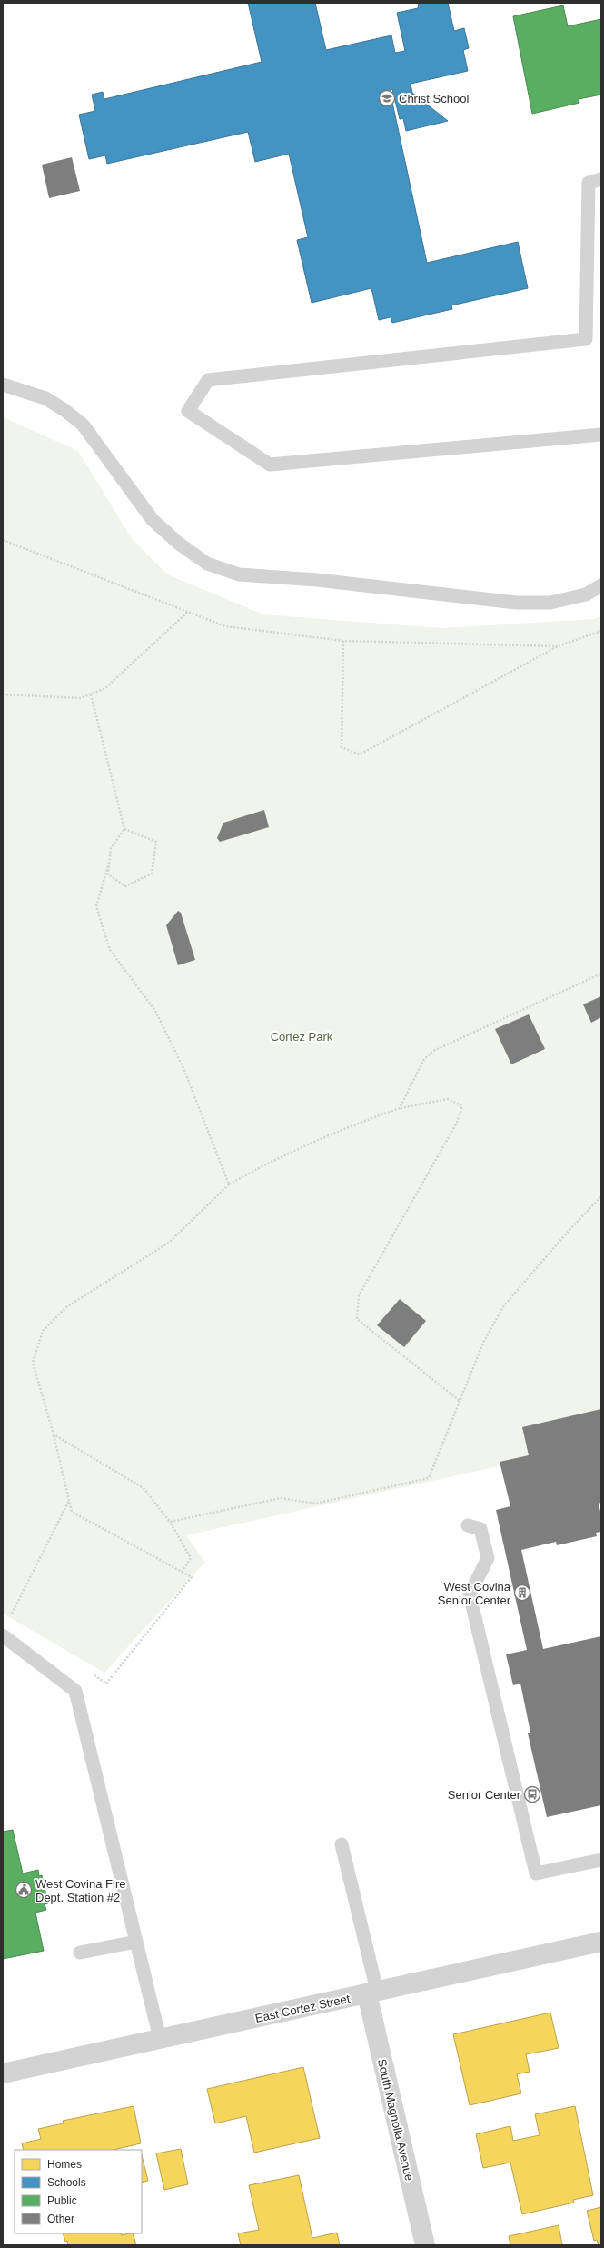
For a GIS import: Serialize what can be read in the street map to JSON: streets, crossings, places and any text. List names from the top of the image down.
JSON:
{
  "streets": {
    "street": ["East Cortez Street", "South Magnolia Avenue"]
  },
  "crossings": [
    ["East Cortez Street", "South Magnolia Avenue"]
  ],
  "parks": ["Cortez Park"],
  "places": {
    "school or university": ["Christ School"],
    "building": ["West Covina Senior Center"],
    "bus stop": ["Senior Center"],
    "public building": ["West Covina Fire Dept. Station #2"]
  },
  "legend": [
    "Homes",
    "Schools",
    "Public",
    "Other"
  ]
}
